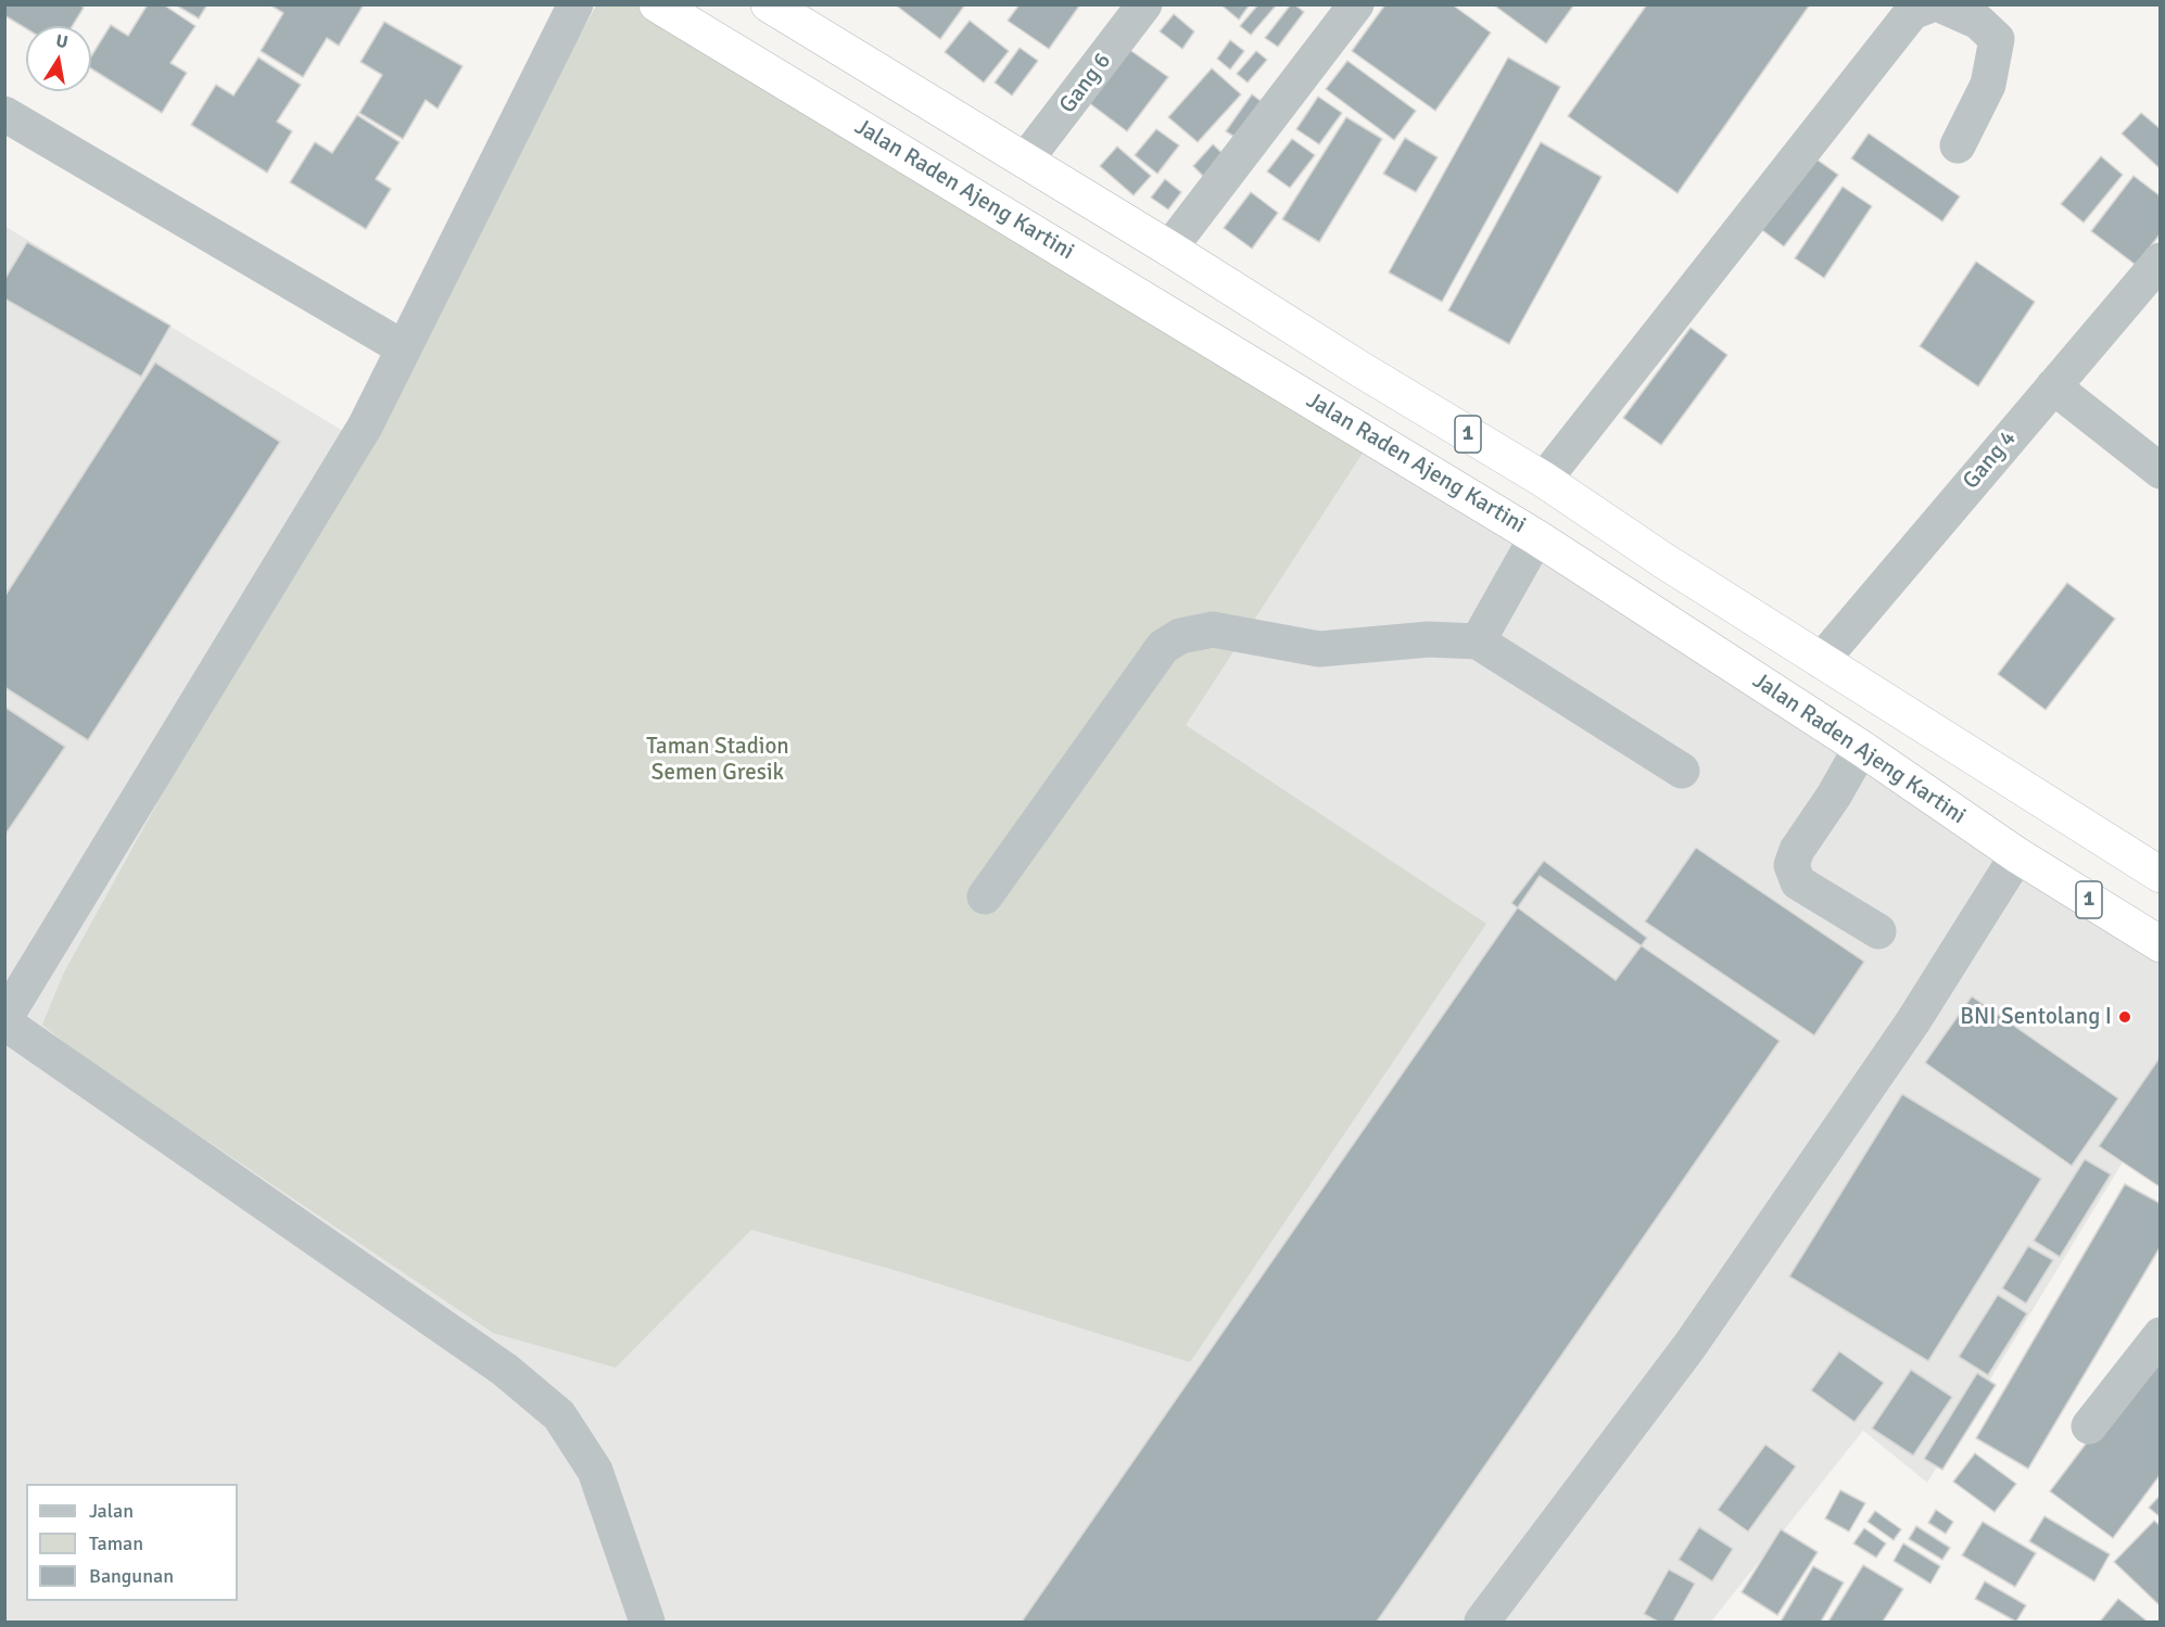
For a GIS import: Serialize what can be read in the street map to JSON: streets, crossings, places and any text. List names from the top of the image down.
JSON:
{
  "streets": {
    "highway": ["Jalan Raden Ajeng Kartini", "1"],
    "street": ["Gang 6", "Gang 4"]
  },
  "crossings": [
    ["Gang 6", "1"],
    ["1", "Gang 4"]
  ],
  "parks": ["Taman Stadion Semen Gresik"],
  "places": ["BNI Sentolang I"],
  "legend": ["Jalan", "Taman", "Bangunan"],
  "north": "top"
}
